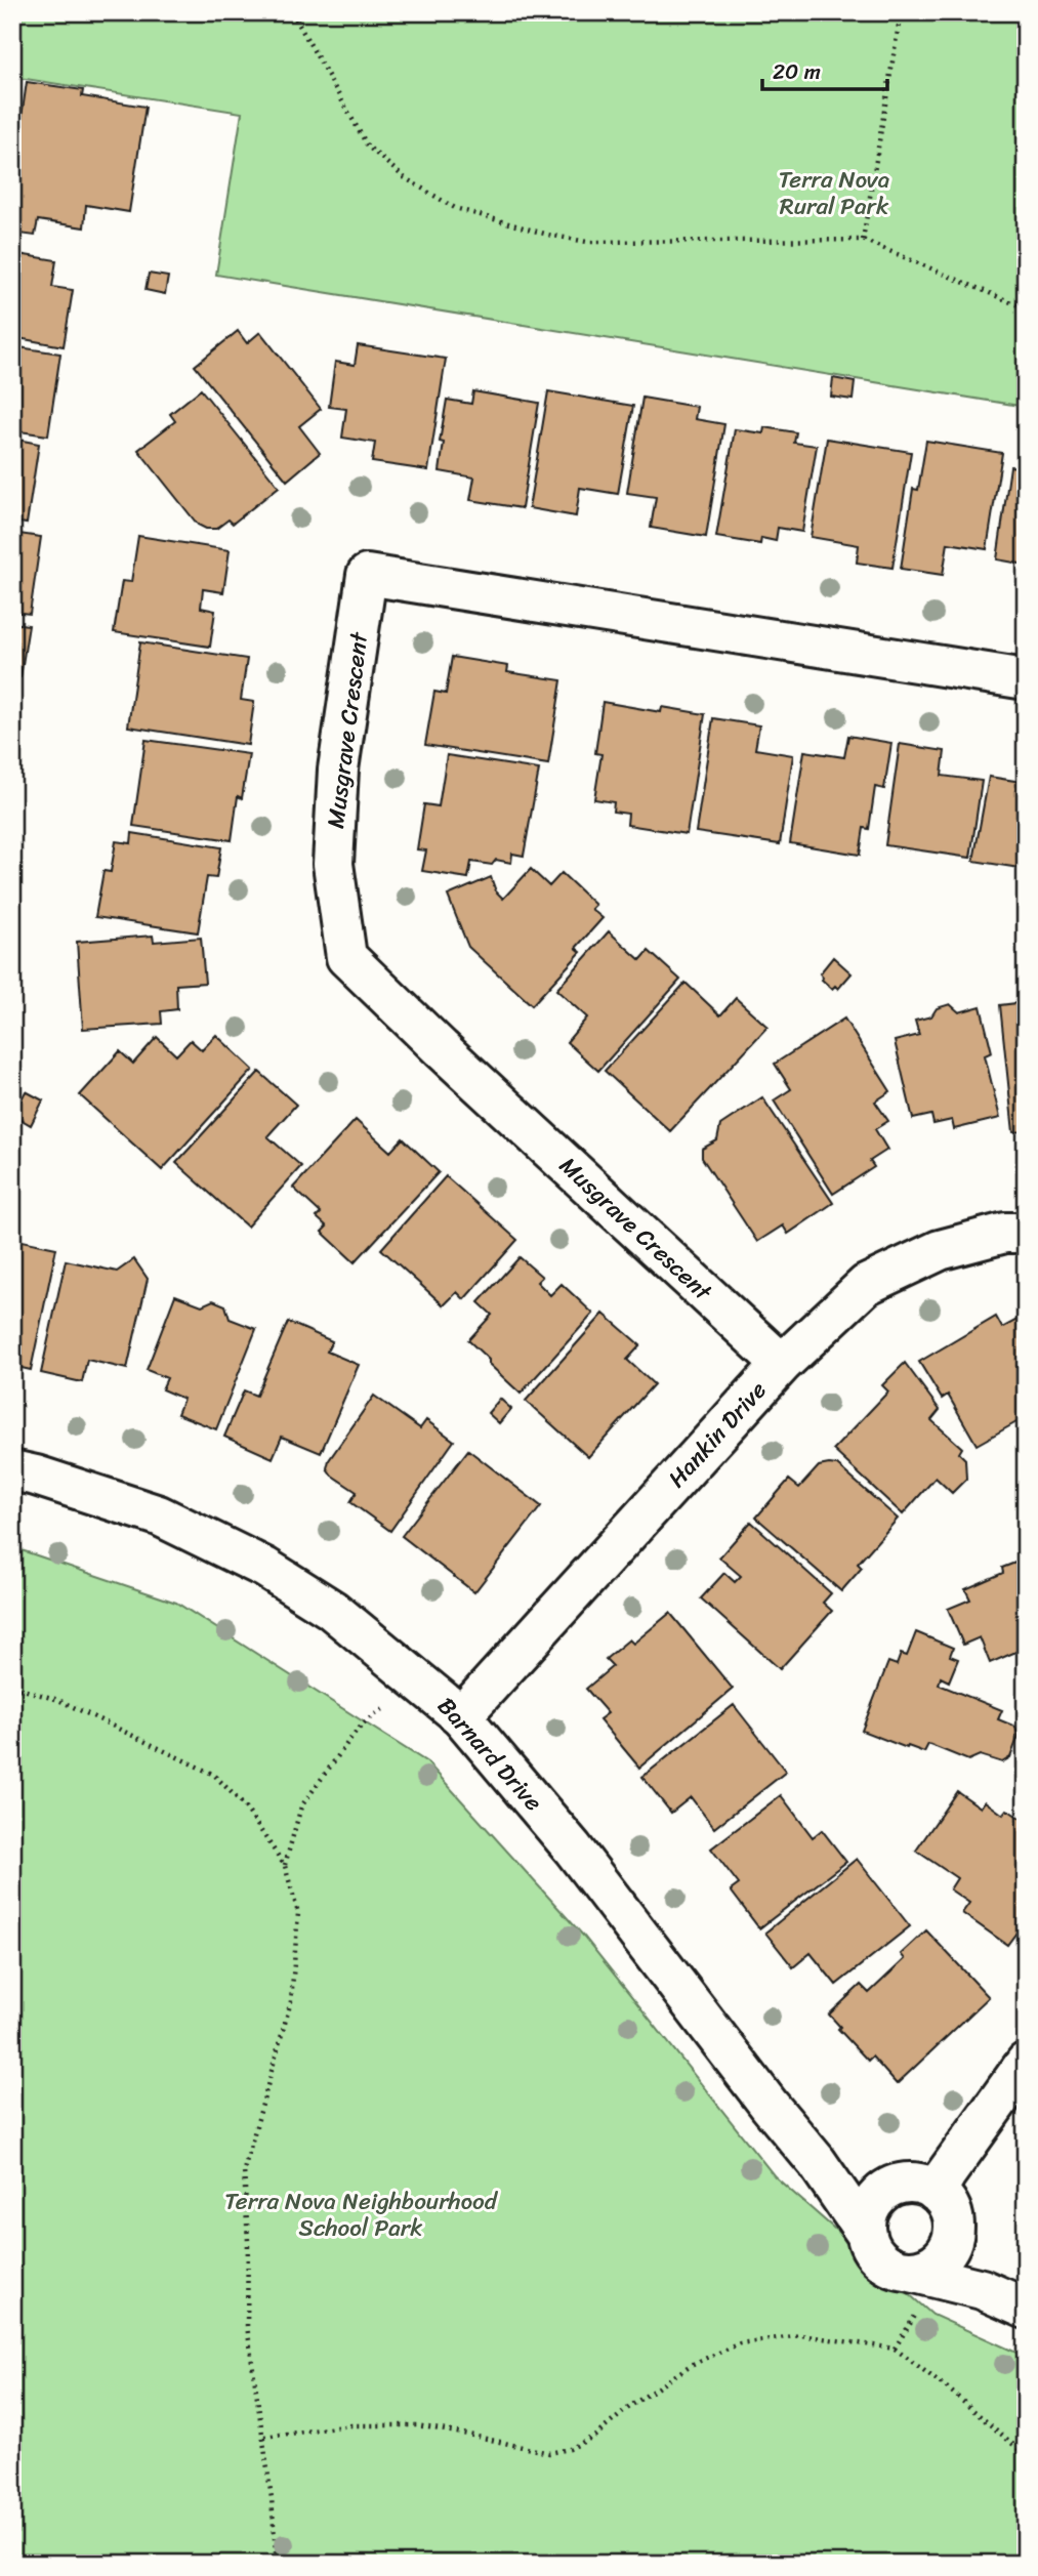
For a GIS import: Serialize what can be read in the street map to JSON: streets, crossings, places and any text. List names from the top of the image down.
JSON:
{
  "streets": {
    "street": ["Musgrave Crescent", "Hankin Drive", "Barnard Drive"]
  },
  "crossings": [
    ["Musgrave Crescent", "Hankin Drive"],
    ["Hankin Drive", "Barnard Drive"]
  ],
  "parks": ["Terra Nova Rural Park", "Terra Nova Neighbourhood School Park"],
  "scale_bar": "20 m"
}
